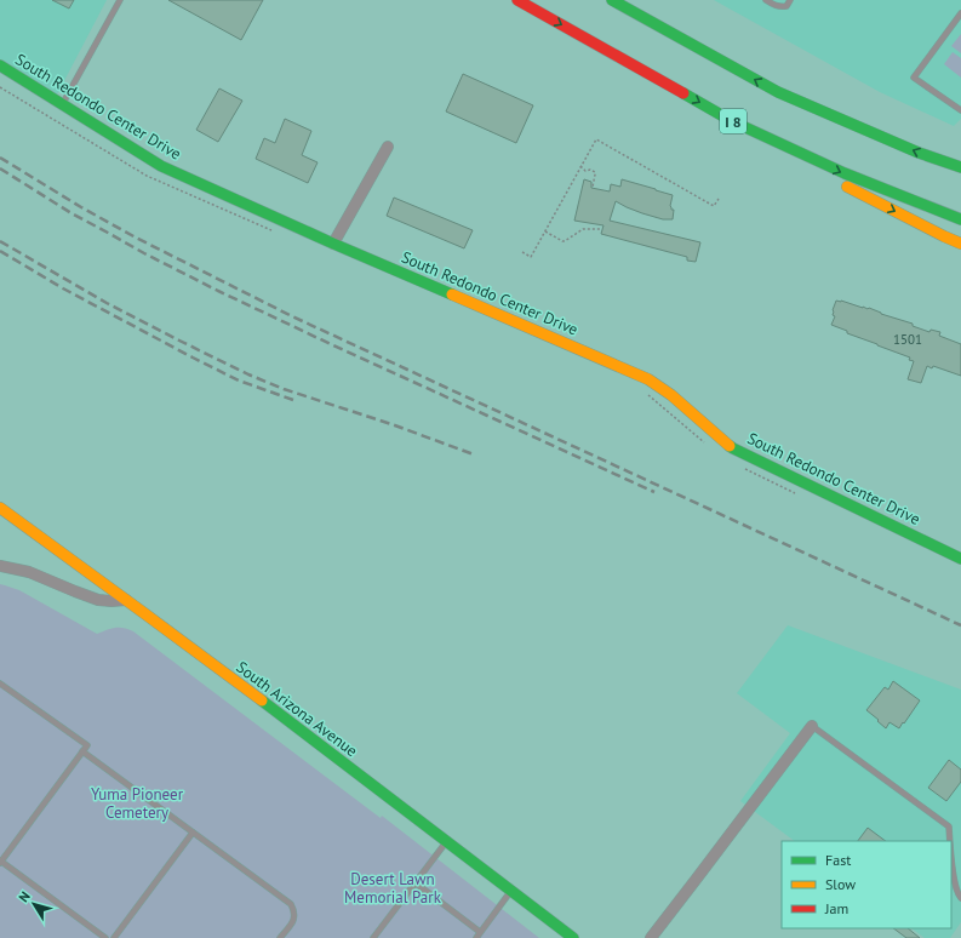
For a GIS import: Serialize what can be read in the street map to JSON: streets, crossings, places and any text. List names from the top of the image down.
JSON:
{
  "streets": {
    "main road": ["South Redondo Center Drive", "I 8", "South Arizona Avenue"]
  },
  "parks": ["Yuma Pioneer Cemetery", "Desert Lawn Memorial Park"],
  "house_numbers": ["1501"],
  "legend": ["Fast", "Slow", "Jam"],
  "north": "top left"
}
